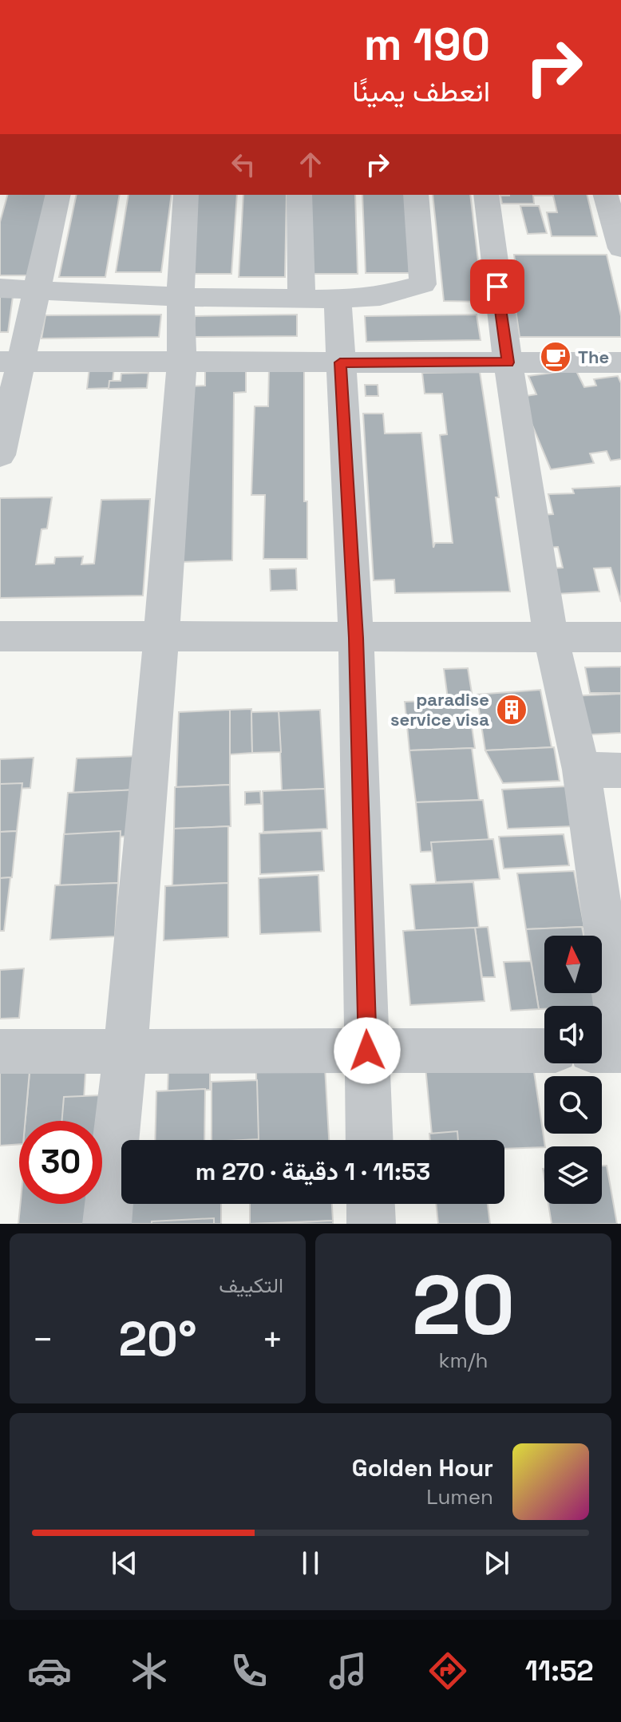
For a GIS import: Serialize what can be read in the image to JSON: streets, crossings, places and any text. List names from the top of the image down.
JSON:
{
  "places": {
    "cafe": ["The"],
    "building": ["paradise service visa"]
  },
  "north": "top",
  "page": {
    "turn": ["190 m", "انعطف يمينًا"],
    "limit": "30",
    "trip": "11:53 · 1 دقيقة · 270 m",
    "tile": [
      ["20", "km/h"],
      "التكييف"
    ],
    "heat": ["−", "20°", "+"],
    "song": ["Golden Hour", "Lumen"],
    "tabs": "11:52"
  }
}
